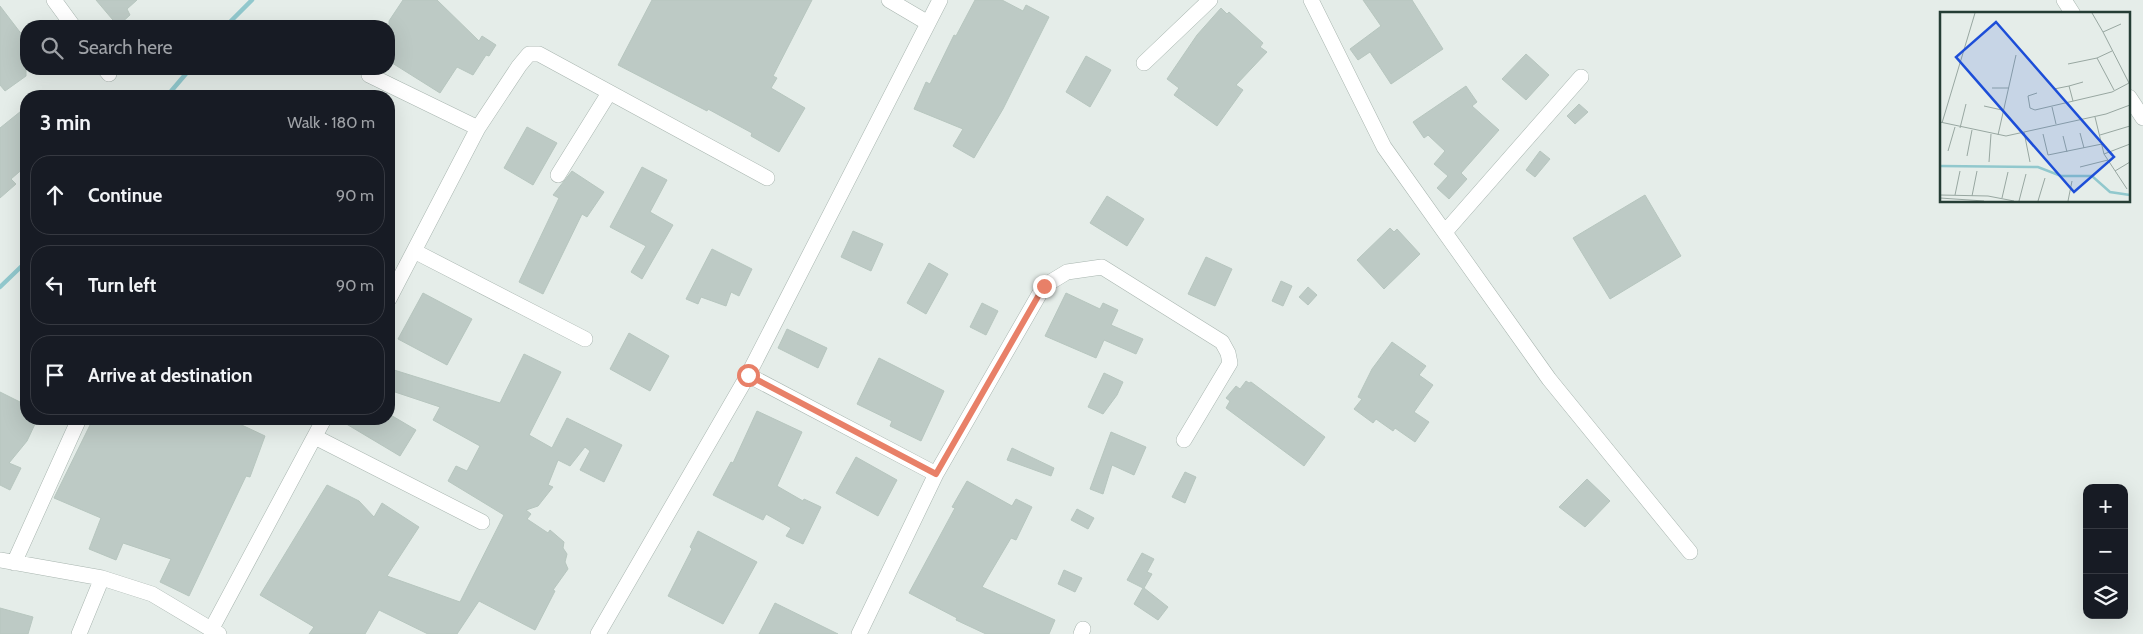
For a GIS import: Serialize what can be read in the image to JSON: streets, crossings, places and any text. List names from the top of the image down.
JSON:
{
  "page": {
    "search": "Search here",
    "heading": ["3 min", "Walk · 180 m"],
    "list": [
      ["Continue", "90 m"],
      ["Turn left", "90 m"],
      "Arrive at destination"
    ],
    "map_buttons": ["+", "−"]
  }
}
